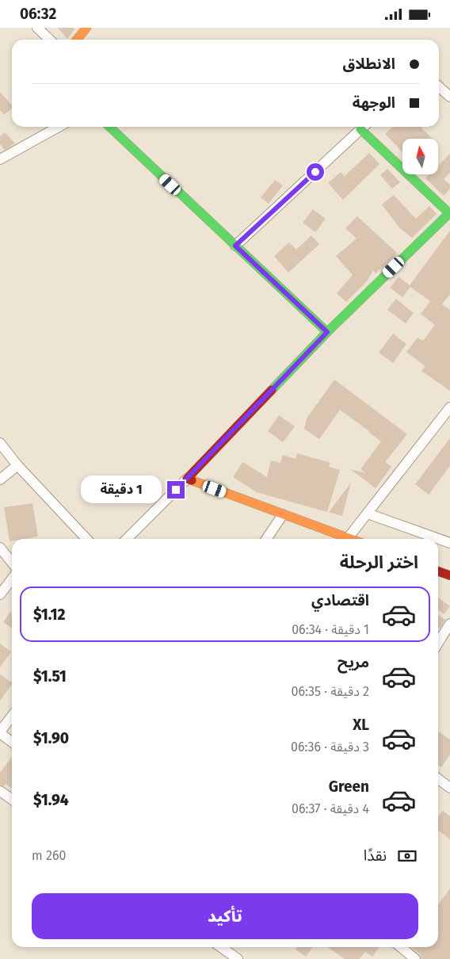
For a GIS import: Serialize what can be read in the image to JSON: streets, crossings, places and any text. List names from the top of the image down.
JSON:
{
  "north": "top",
  "page": {
    "status": "06:32",
    "banner": ["الانطلاق", "الوجهة"],
    "bubble": "1 دقيقة",
    "heading": "اختر الرحلة",
    "list": [
      {
        "name": "اقتصادي",
        "note": "1 دقيقة · 06:34",
        "value": "$1.12"
      },
      {
        "name": "مريح",
        "note": "2 دقيقة · 06:35",
        "value": "$1.51"
      },
      {
        "name": "XL",
        "note": "3 دقيقة · 06:36",
        "value": "$1.90"
      },
      {
        "name": "Green",
        "note": "4 دقيقة · 06:37",
        "value": "$1.94"
      }
    ],
    "pay": ["نقدًا", "260 m"],
    "buttons": "تأكيد"
  }
}
